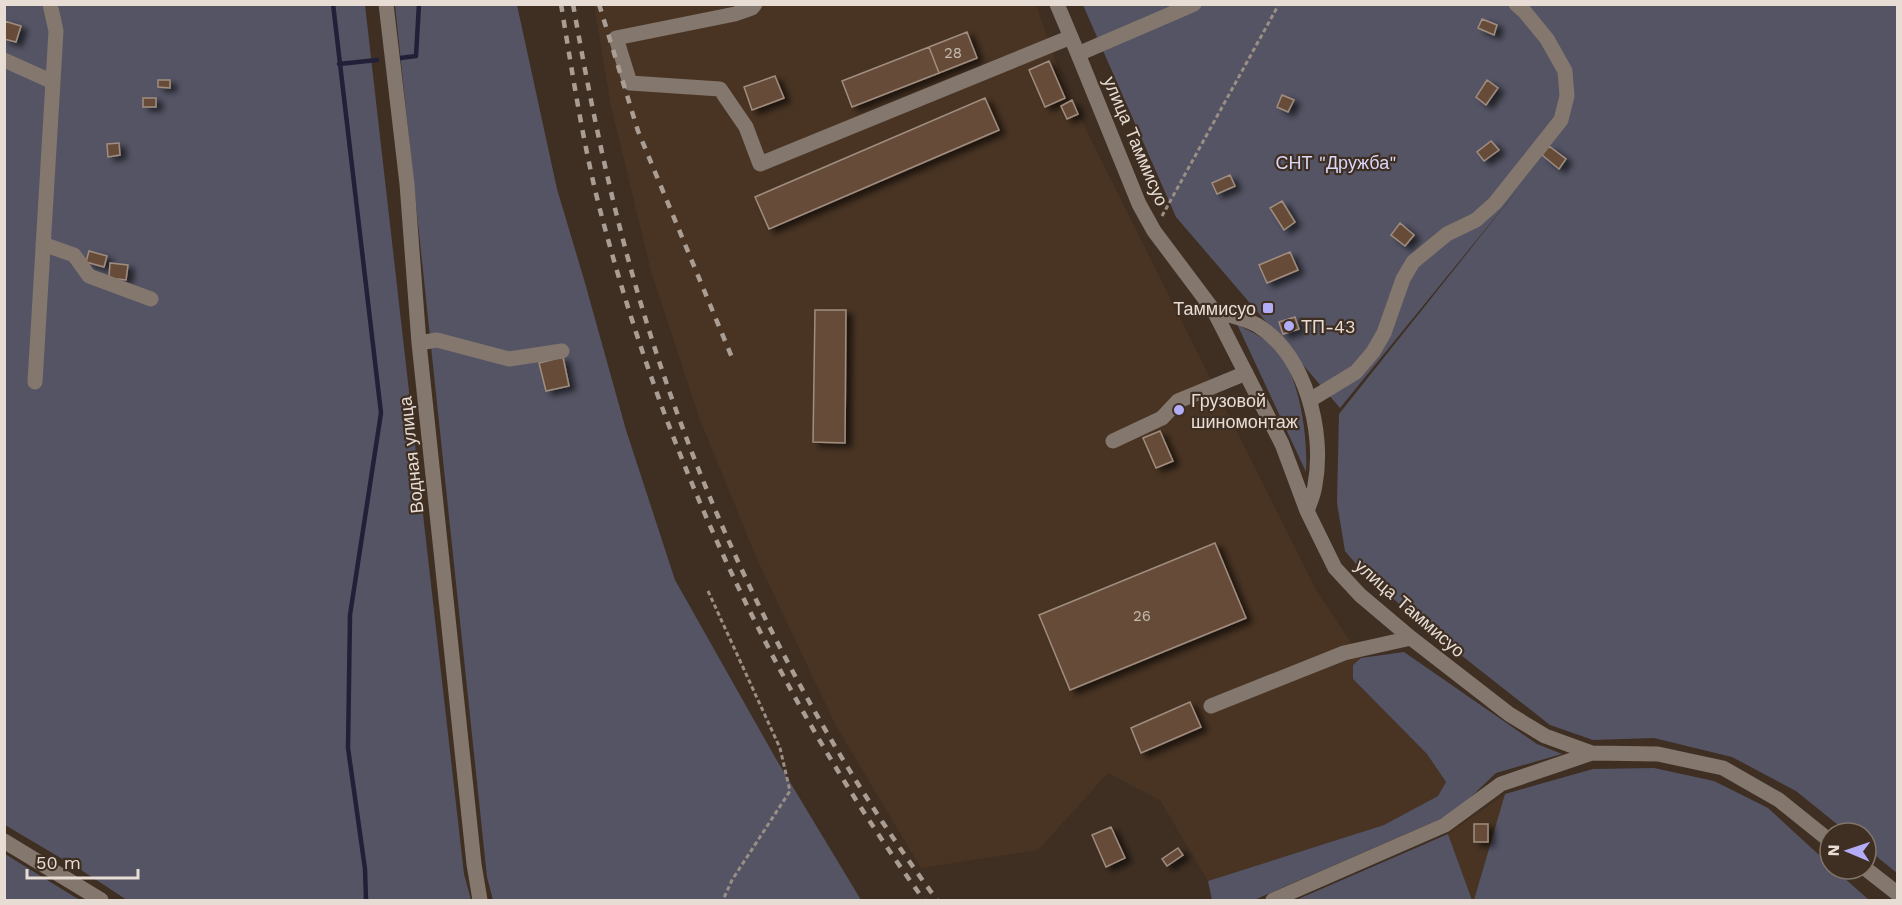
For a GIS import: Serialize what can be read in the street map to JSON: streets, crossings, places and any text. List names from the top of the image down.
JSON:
{
  "streets": {
    "street": ["улица Таммисуо", "Водная улица"]
  },
  "parks": ["СНТ \"Дружба\""],
  "places": {
    "transit": ["Таммисуо"],
    "other": ["ТП-43", "Грузовой шиномонтаж"]
  },
  "house_numbers": ["28", "26"],
  "scale_bar": "50 m",
  "north": "left"
}
